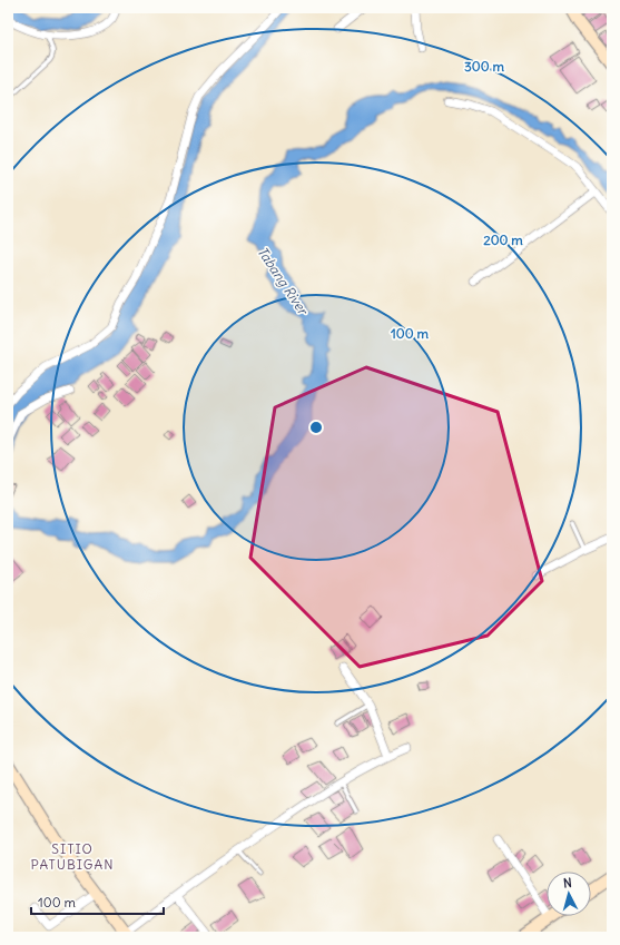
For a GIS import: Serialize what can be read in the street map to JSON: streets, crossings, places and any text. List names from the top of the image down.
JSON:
{
  "districts": ["SITIO PATUBIGAN"],
  "water": ["Tabang River"],
  "scale_bar": "100 m",
  "north": "top",
  "rings": ["300 m", "200 m", "100 m"]
}
